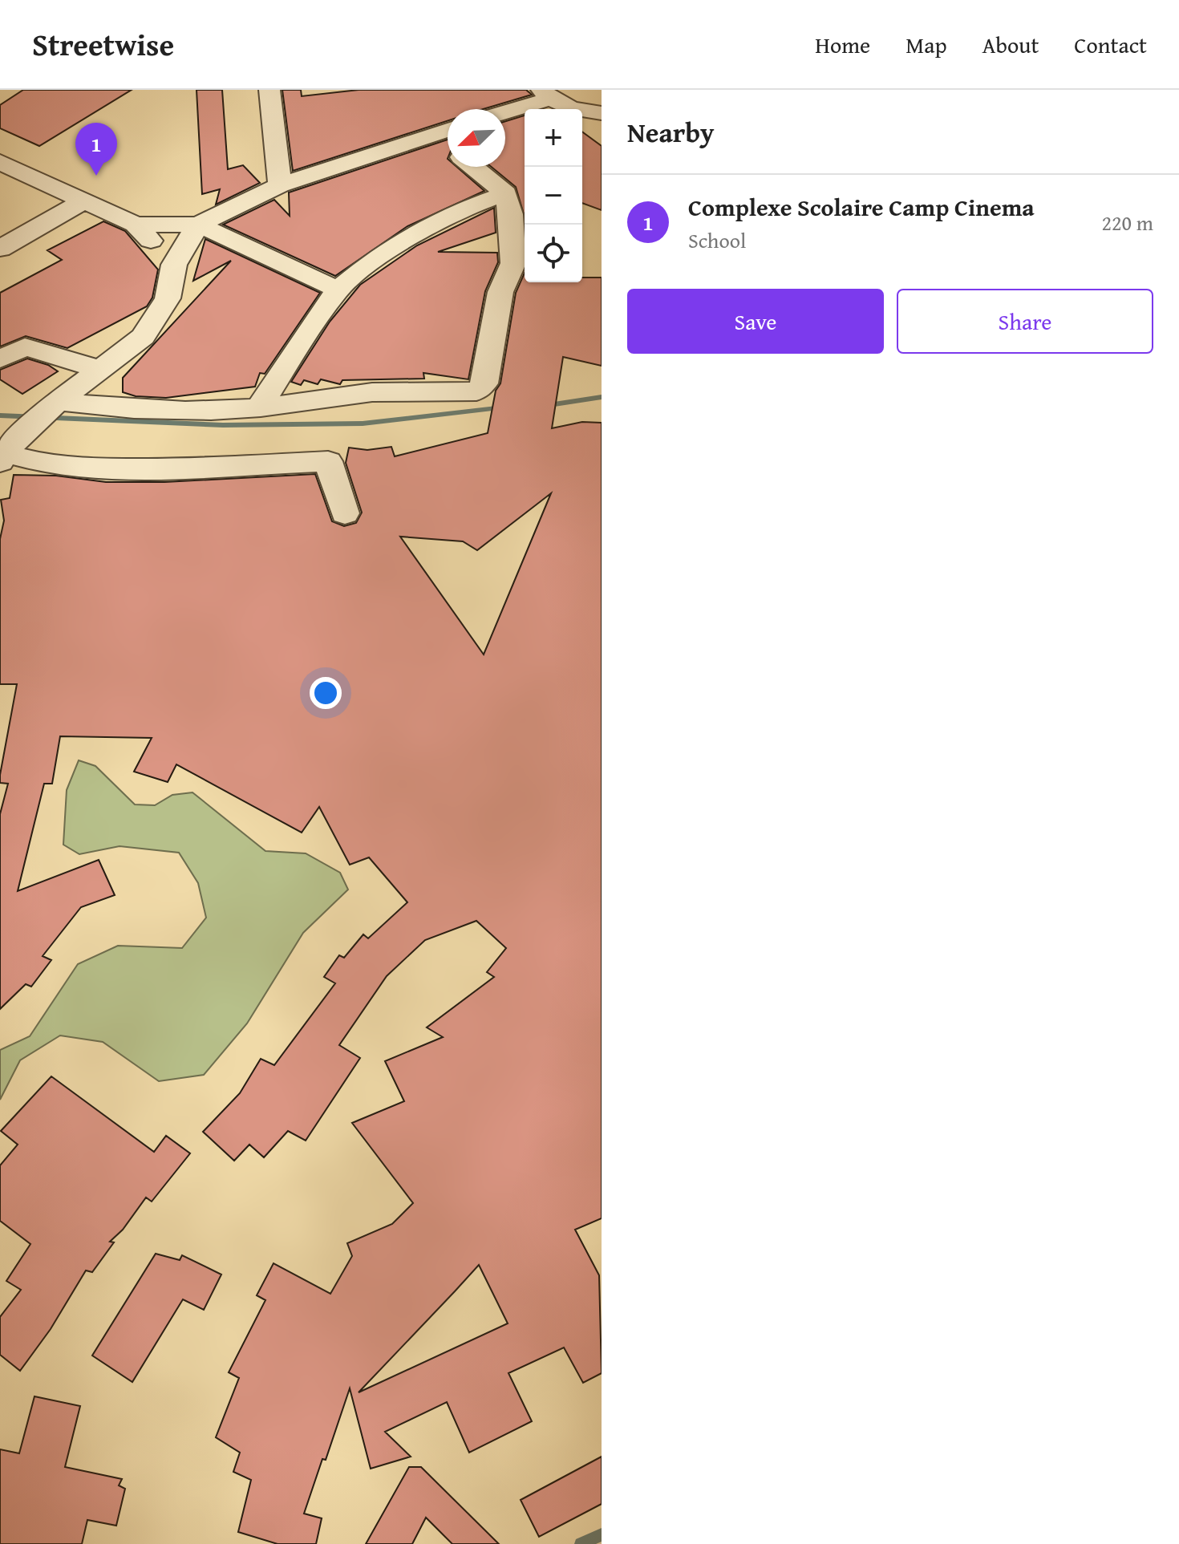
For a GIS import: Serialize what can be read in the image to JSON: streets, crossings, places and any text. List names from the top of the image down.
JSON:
{
  "north": "bottom left",
  "page": {
    "header": "Streetwise",
    "nav": [
      "Home",
      "Map",
      "About",
      "Contact"
    ],
    "heading": "Nearby",
    "map_buttons": ["+", "−"],
    "pins": "1",
    "list": [
      {
        "mark": "1",
        "name": "Complexe Scolaire Camp Cinema",
        "note": "School",
        "value": "220 m"
      }
    ],
    "buttons": ["Save", "Share"]
  }
}
